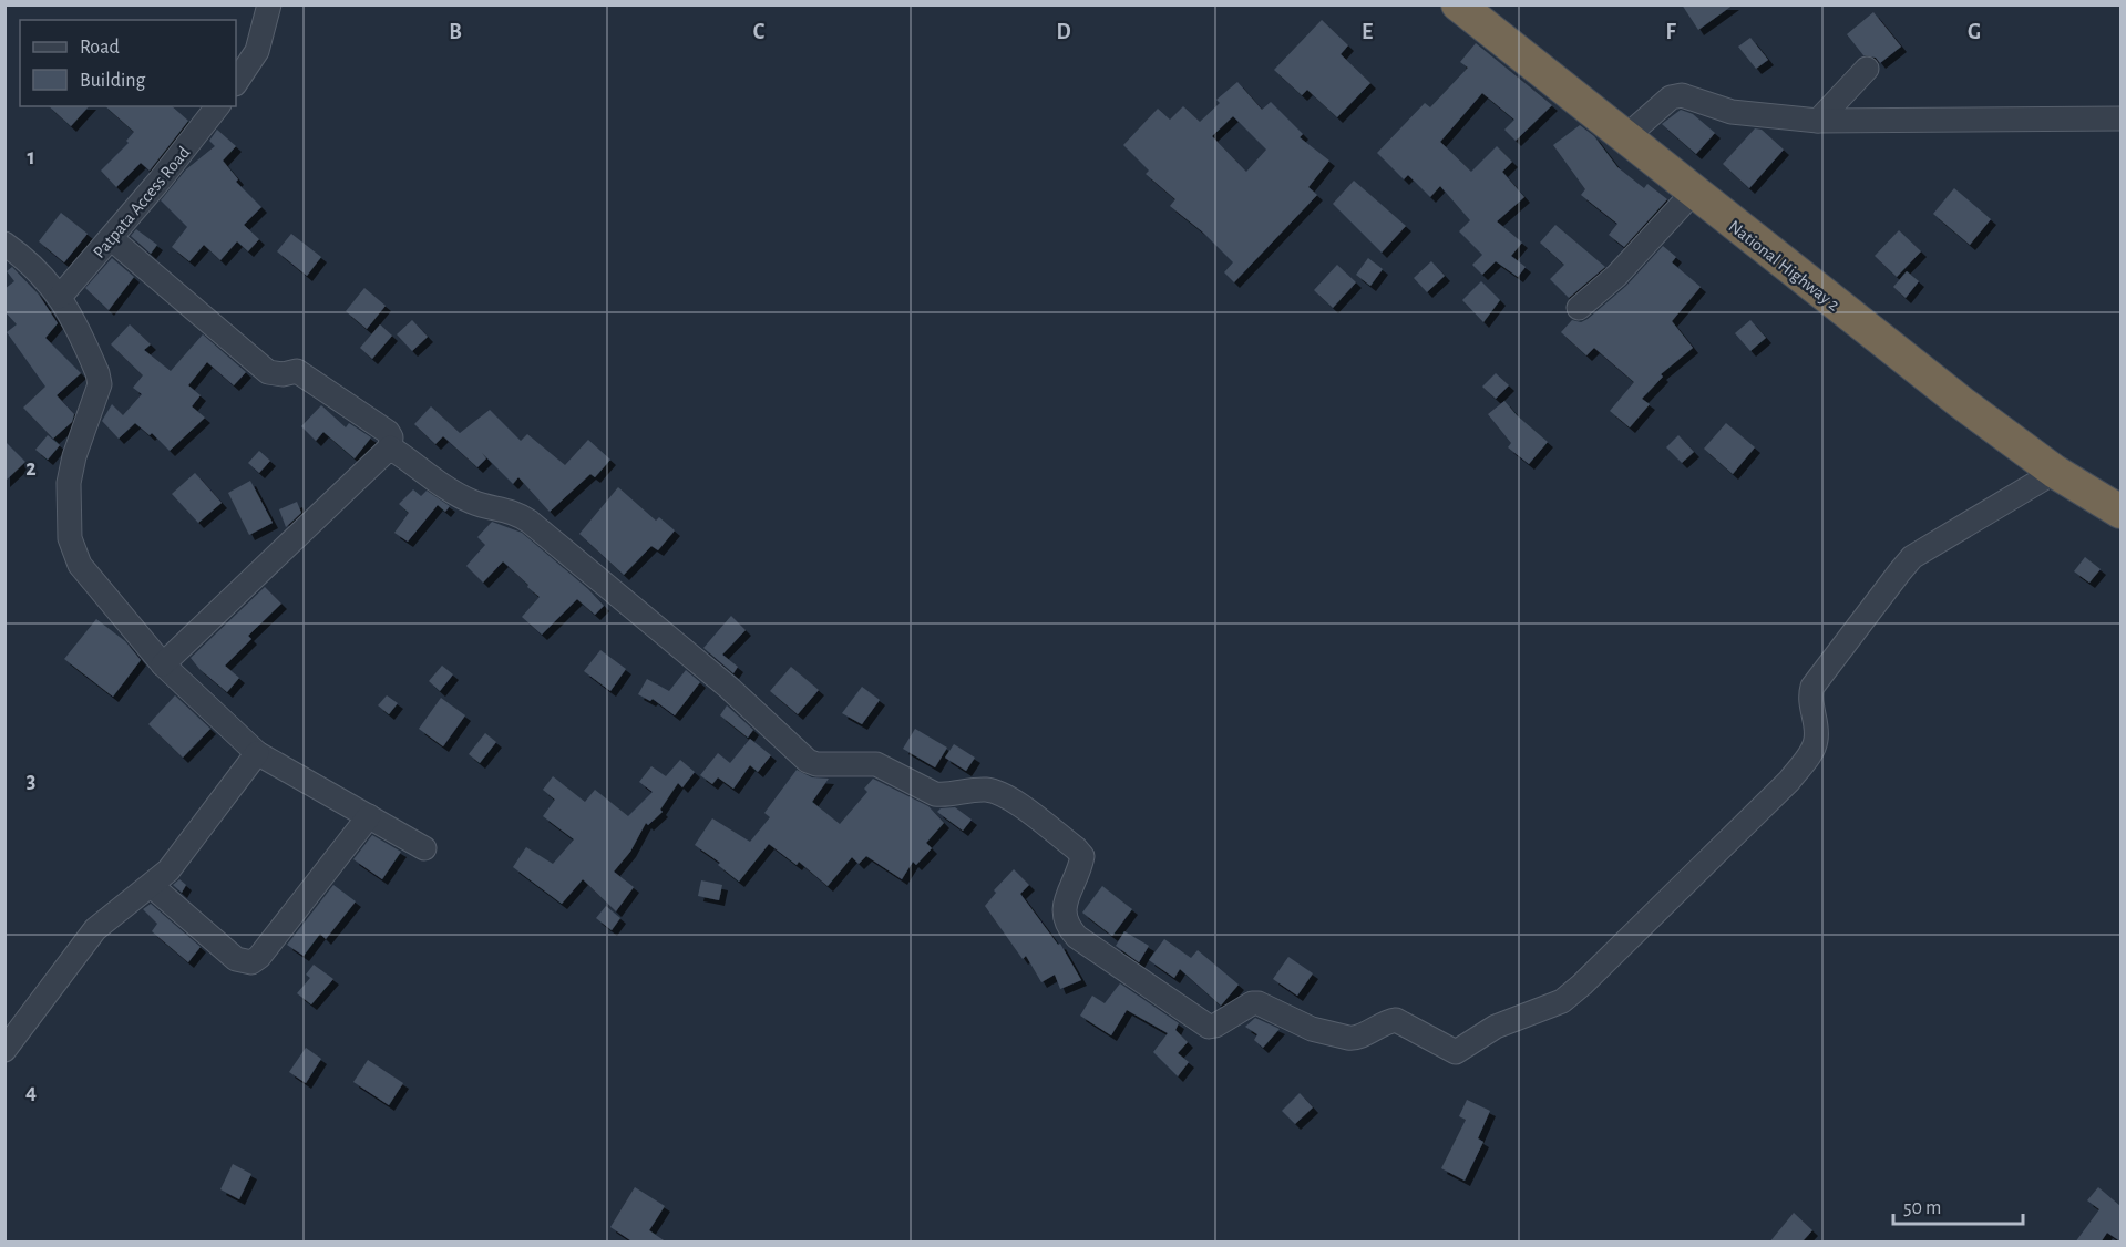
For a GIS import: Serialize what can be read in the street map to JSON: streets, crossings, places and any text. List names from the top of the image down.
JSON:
{
  "streets": {
    "highway": ["National Highway 2"],
    "street": ["Patpata Access Road"]
  },
  "legend": ["Road", "Building"],
  "scale_bar": "50 m",
  "grid": {
    "columns": [
      "B",
      "C",
      "D",
      "E",
      "F",
      "G"
    ],
    "rows": [
      "1",
      "2",
      "3",
      "4"
    ]
  }
}
